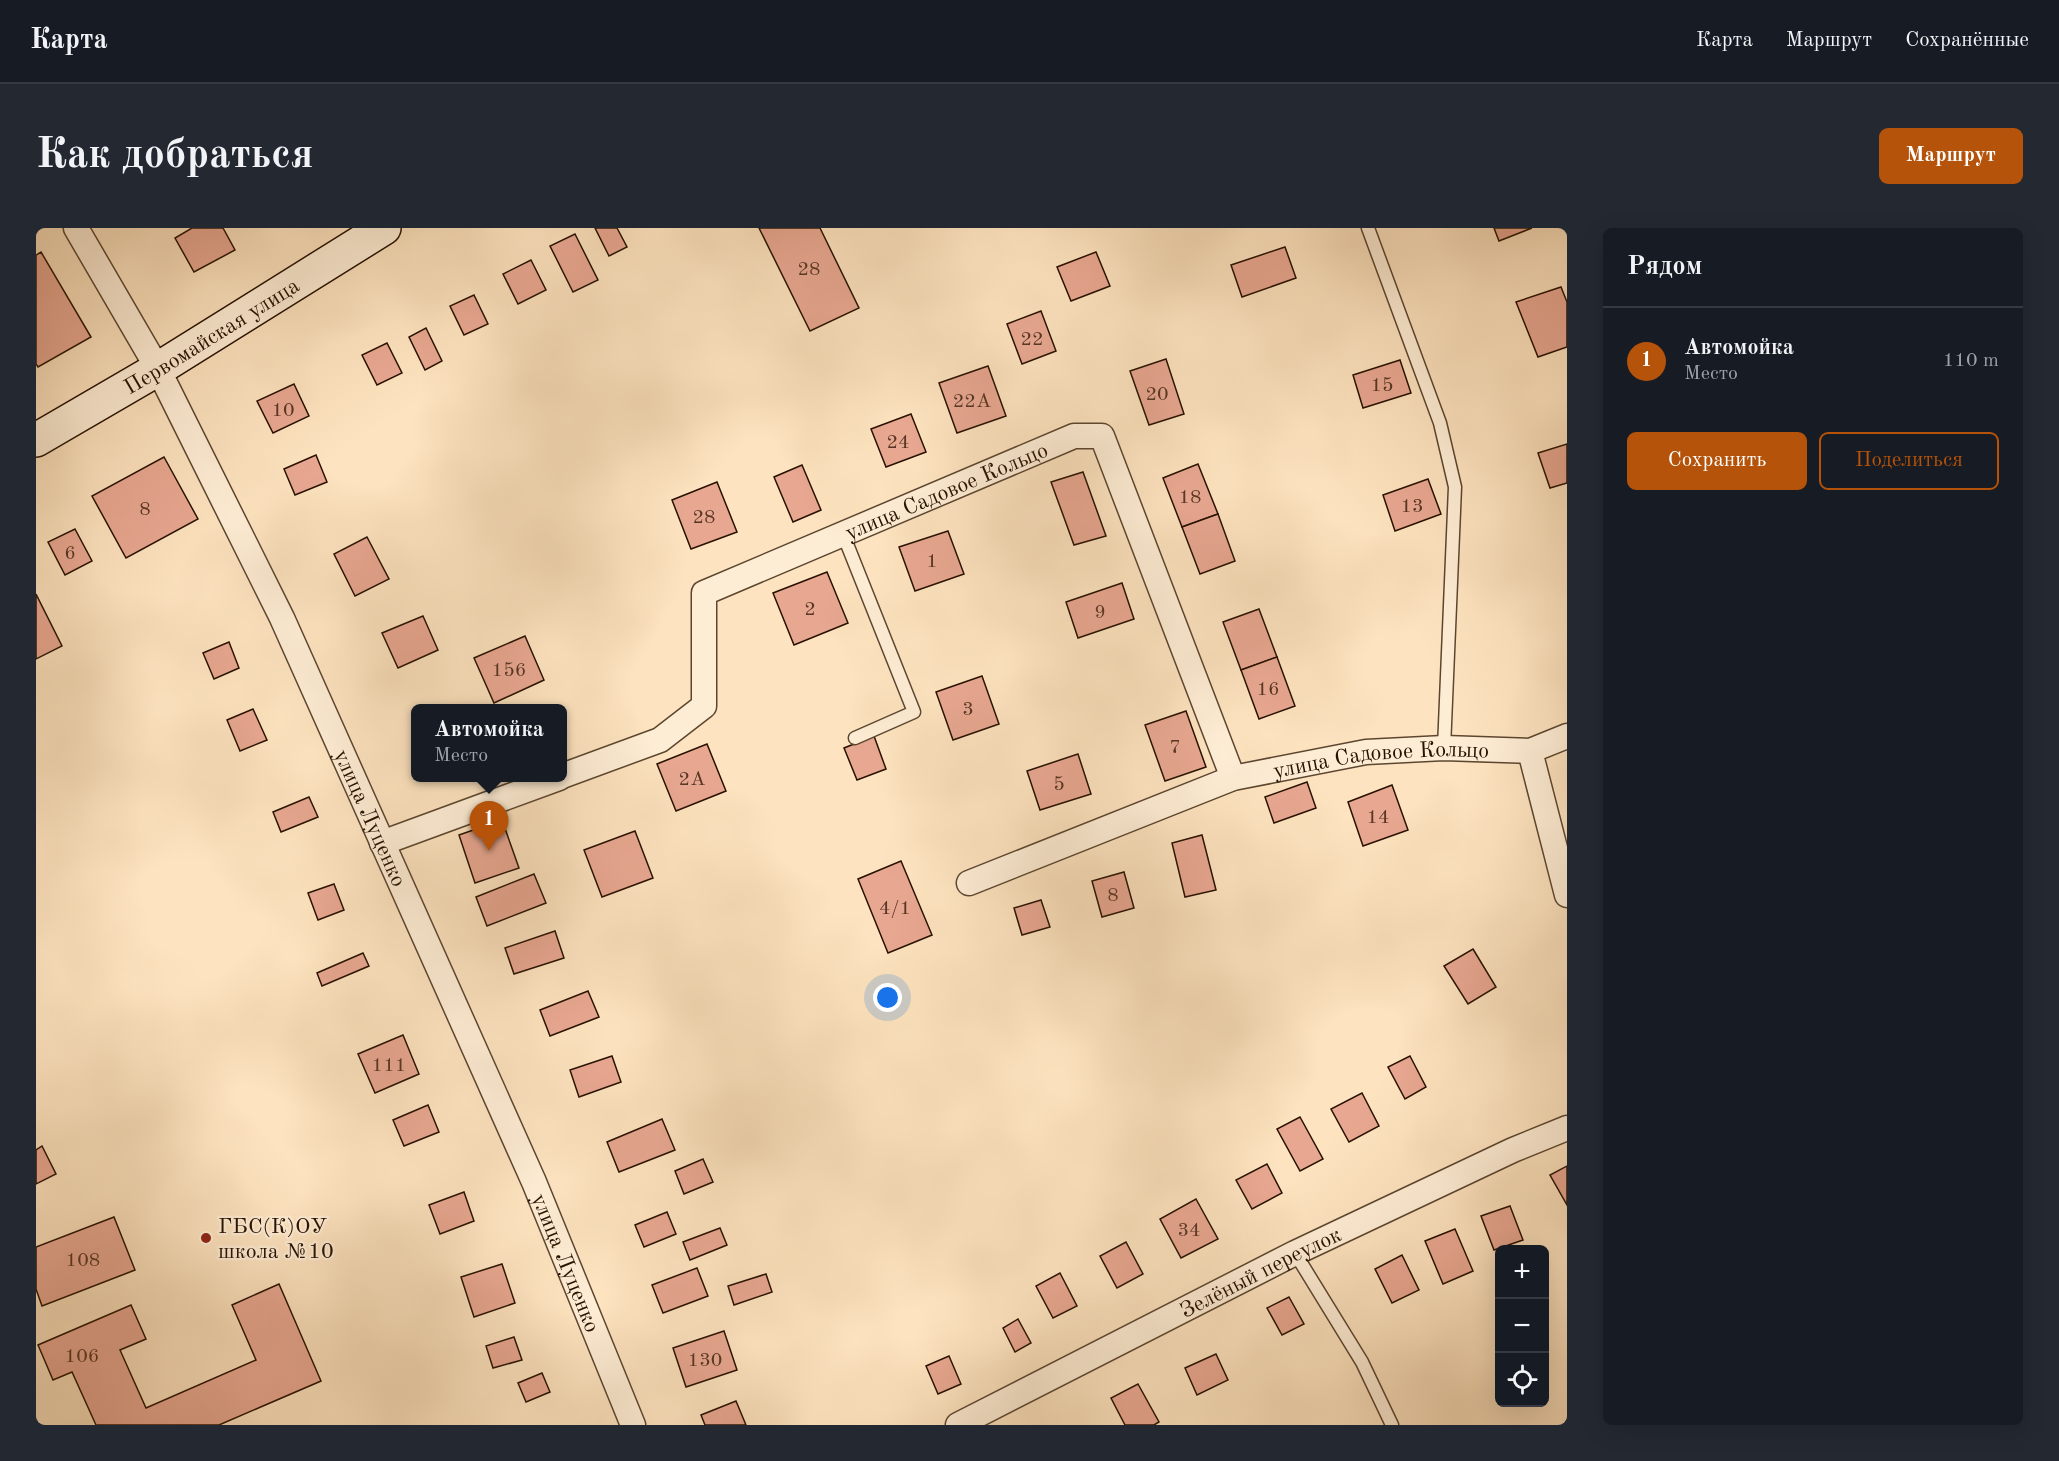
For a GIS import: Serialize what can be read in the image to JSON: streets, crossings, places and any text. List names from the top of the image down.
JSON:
{
  "streets": {
    "main road": ["Первомайская улица"],
    "street": ["улица Садовое Кольцо", "улица Луценко", "Зелёный переулок"]
  },
  "crossings": [
    ["Первомайская улица", "улица Луценко"],
    ["улица Садовое Кольцо", "улица Луценко"]
  ],
  "places": ["ГБС(К)ОУ школа №10"],
  "house_numbers": [
    "28",
    "22",
    "15",
    "20",
    "22А",
    "10",
    "24",
    "18",
    "13",
    "8",
    "28",
    "6",
    "1",
    "2",
    "9",
    "156",
    "16",
    "3",
    "7",
    "2А",
    "5",
    "14",
    "8",
    "4/1",
    "111",
    "34",
    "108",
    "106",
    "130"
  ],
  "page": {
    "header": "Карта",
    "nav": ["Карта", "Маршрут", "Сохранённые"],
    "buttons": [
      "Маршрут",
      ["Сохранить", "Поделиться"]
    ],
    "title": "Как добраться",
    "heading": "Рядом",
    "list": [
      {
        "mark": "1",
        "name": "Автомойка",
        "note": "Место",
        "value": "110 m"
      }
    ],
    "popup": ["Автомойка", "Место"],
    "pins": "1",
    "map_buttons": ["+", "−"]
  }
}
